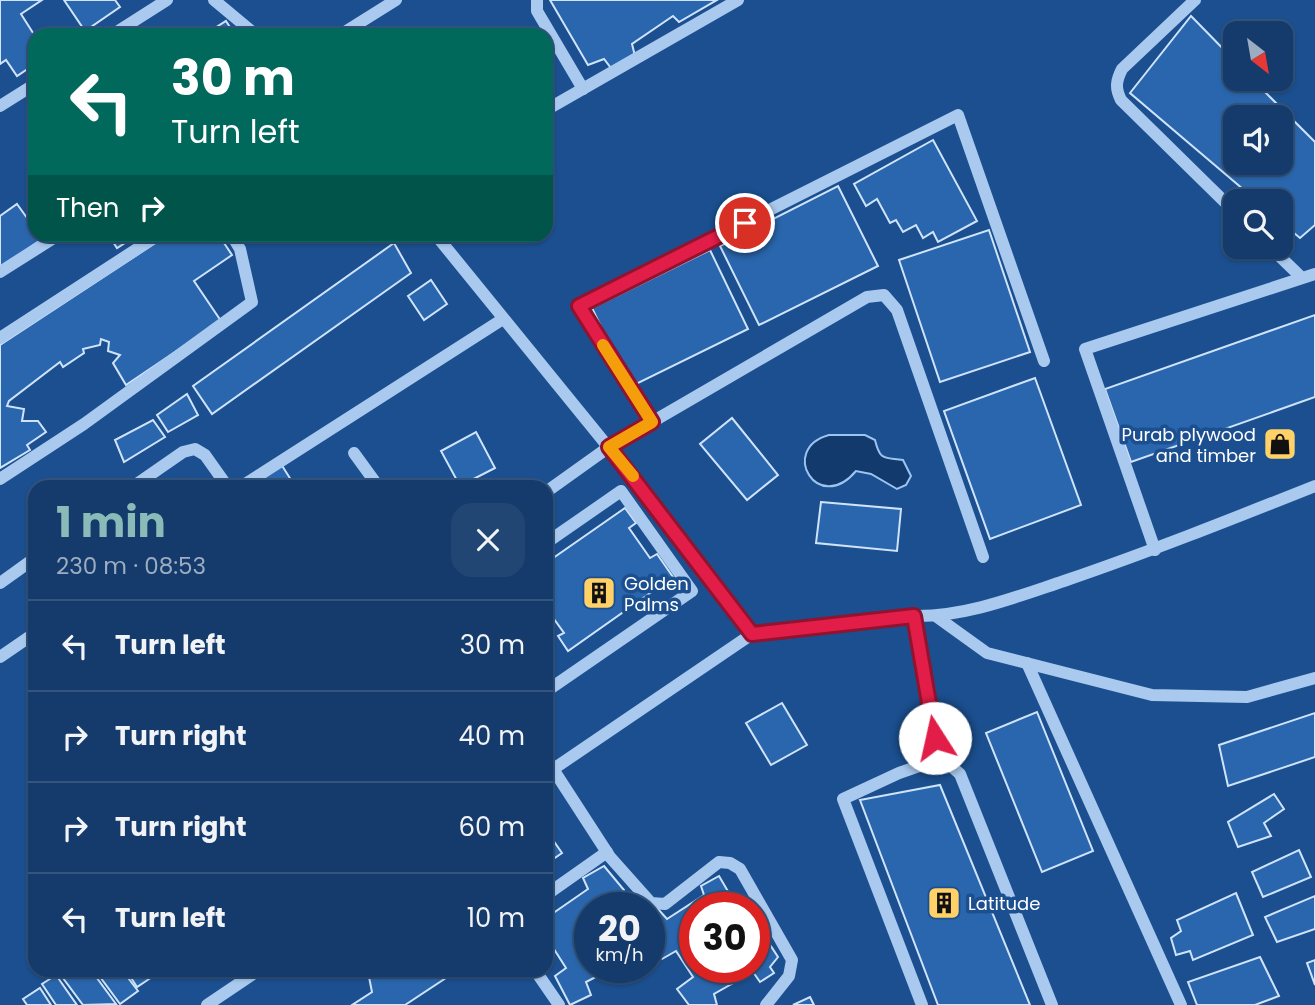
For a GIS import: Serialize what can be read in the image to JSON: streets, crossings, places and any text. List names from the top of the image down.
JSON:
{
  "places": {
    "shop": ["Purab plywood and timber"],
    "building": ["Golden Palms", "Latitude"]
  },
  "north": "bottom right",
  "page": {
    "turn": ["30 m", "Turn left"],
    "then": "Then",
    "heading": ["1 min", "230 m · 08:53"],
    "list": [
      {
        "name": "Turn left",
        "value": "30 m"
      },
      {
        "name": "Turn right",
        "value": "40 m"
      },
      {
        "name": "Turn right",
        "value": "60 m"
      },
      {
        "name": "Turn left",
        "value": "10 m"
      }
    ],
    "speed": "20 km/h",
    "limit": "30"
  }
}
